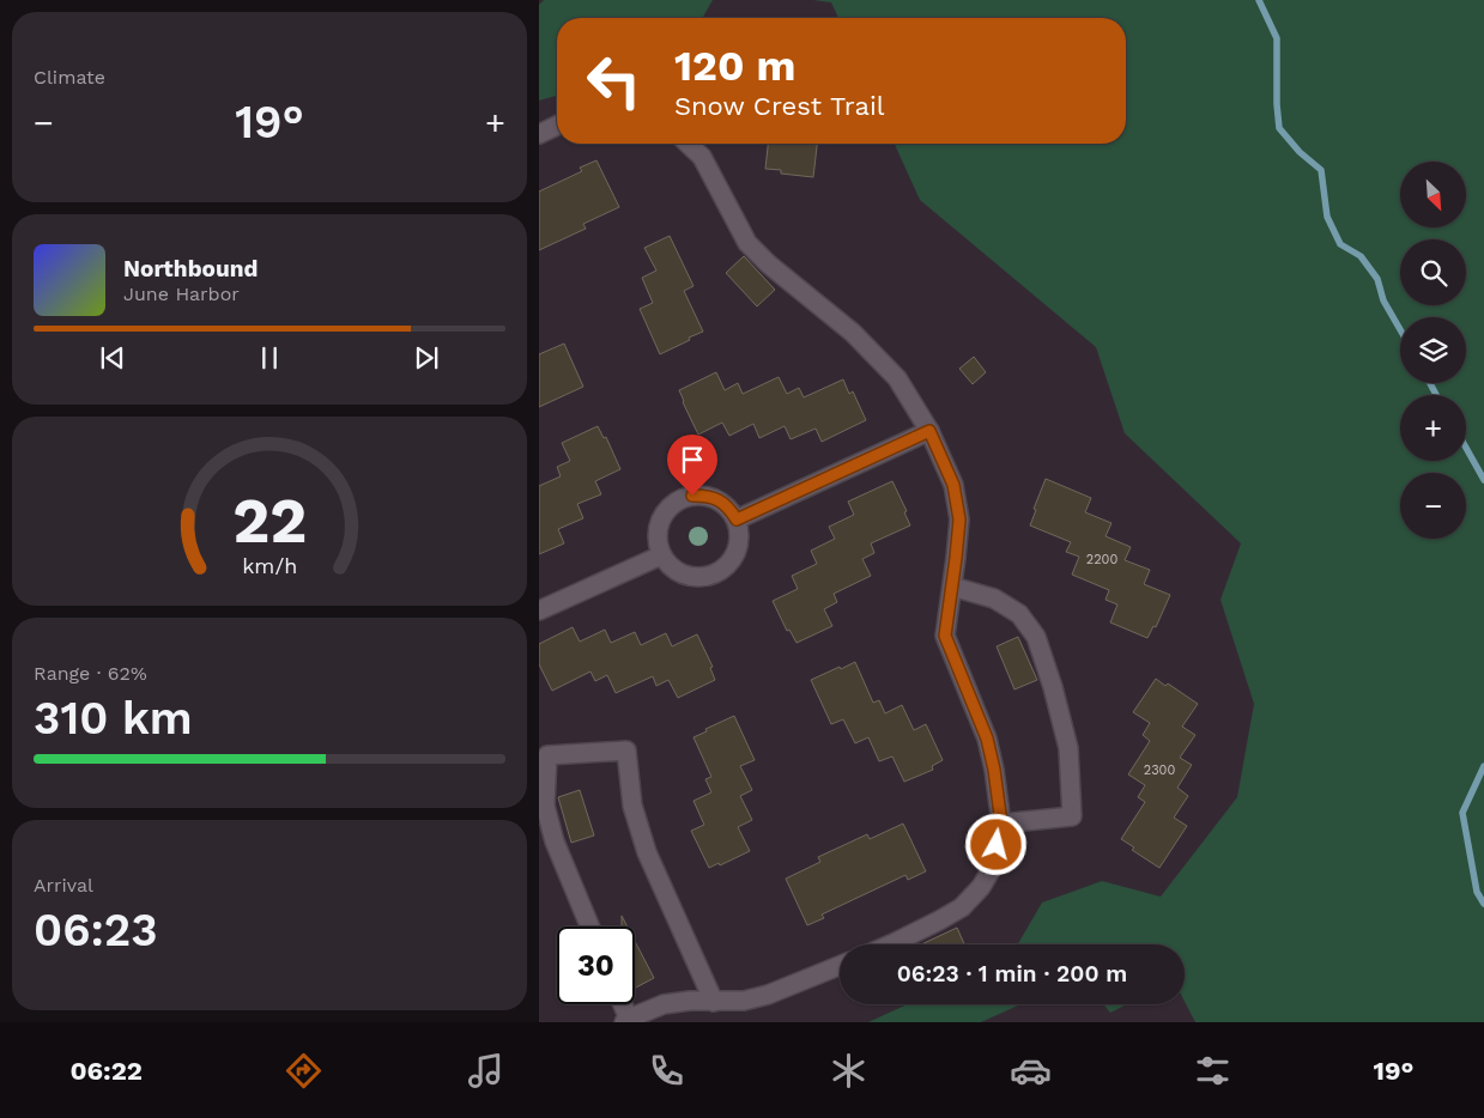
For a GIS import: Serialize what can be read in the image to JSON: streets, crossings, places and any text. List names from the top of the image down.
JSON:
{
  "house_numbers": ["2200", "2300"],
  "north": "bottom right",
  "page": {
    "tile": [
      "Climate",
      ["Range · 62%", "310 km"],
      ["Arrival", "06:23"]
    ],
    "turn": ["120 m", "Snow Crest Trail"],
    "heat": ["−", "19°", "+"],
    "map_buttons": ["+", "−"],
    "song": ["Northbound", "June Harbor"],
    "limit": "30",
    "trip": "06:23 · 1 min · 200 m",
    "tabs": ["06:22", "19°"],
    "gauge": ["22", "km/h"]
  }
}
